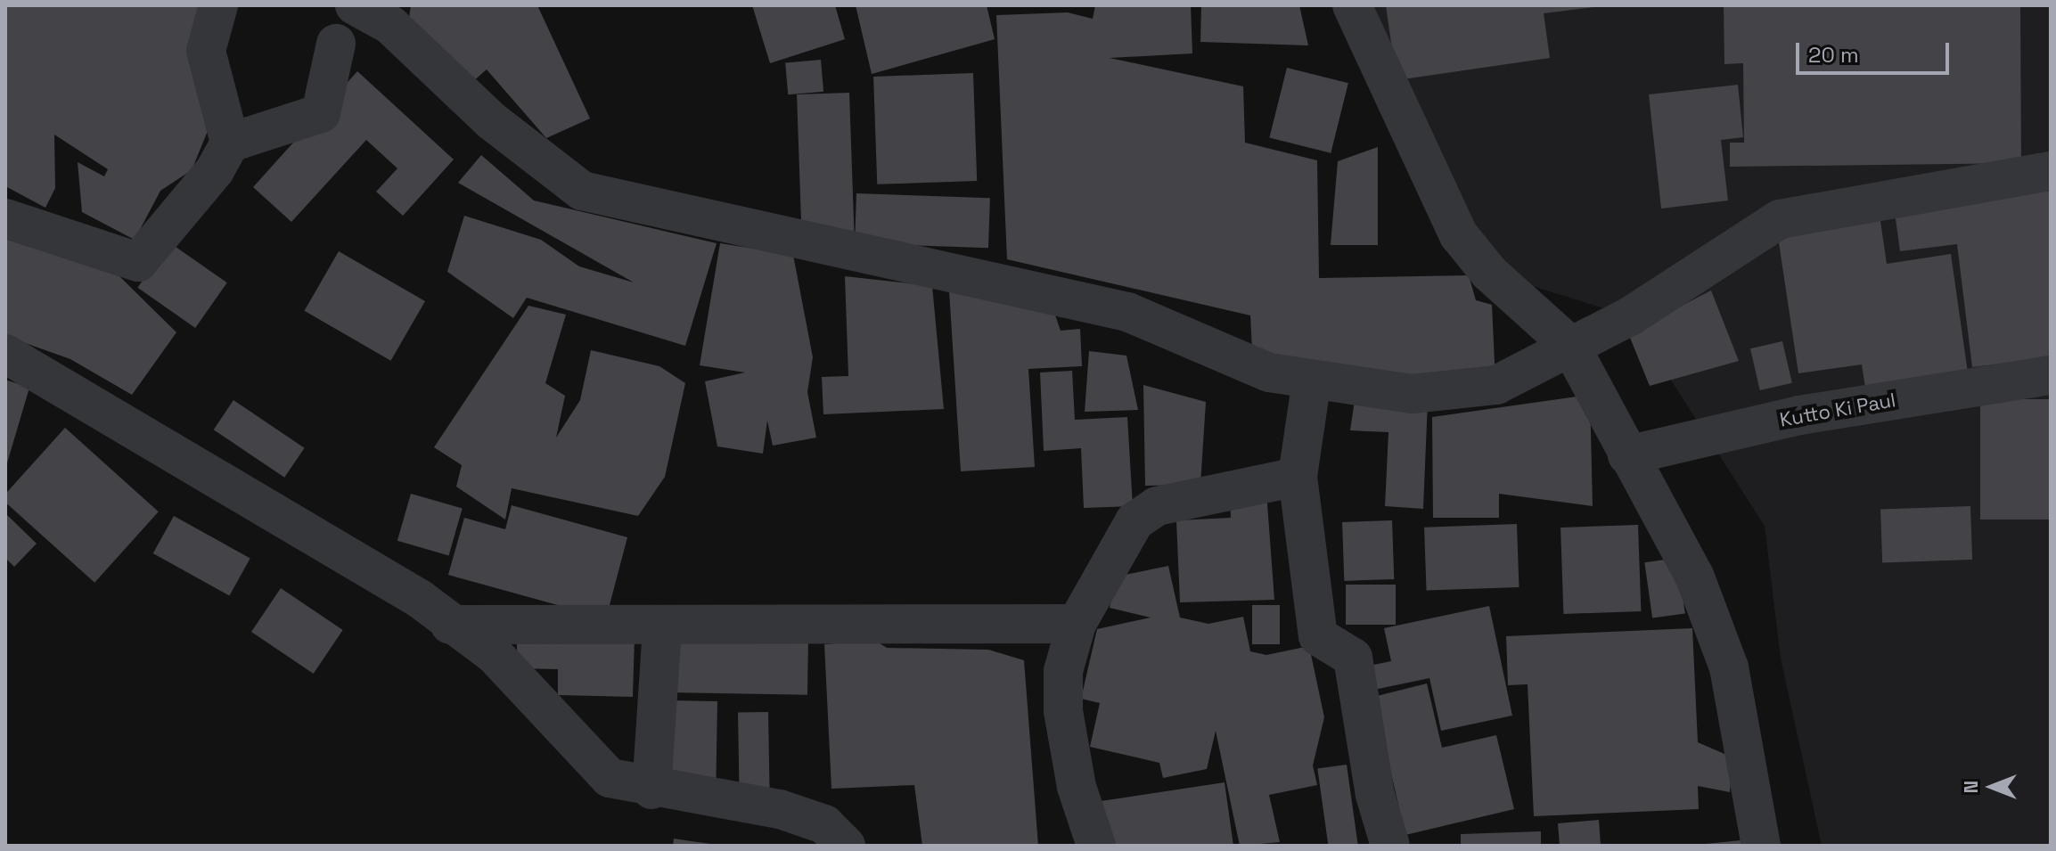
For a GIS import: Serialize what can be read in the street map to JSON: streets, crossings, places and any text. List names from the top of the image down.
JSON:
{
  "streets": {
    "street": ["Kutto Ki Paul"]
  },
  "scale_bar": "20 m",
  "north": "left"
}
